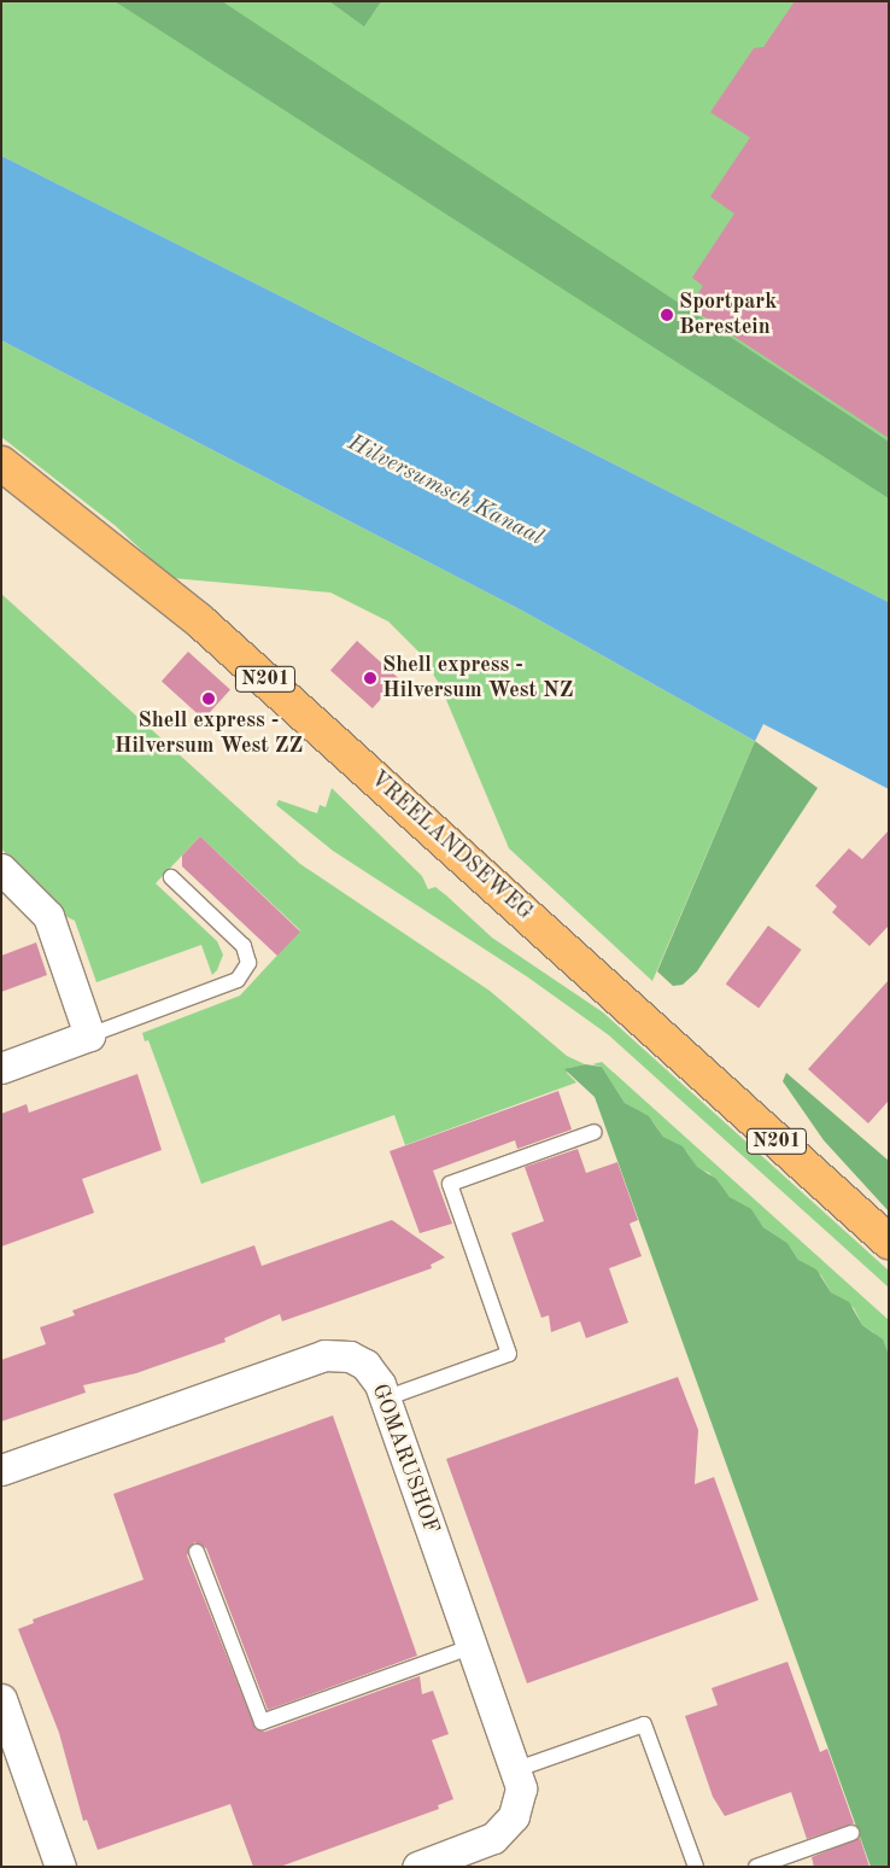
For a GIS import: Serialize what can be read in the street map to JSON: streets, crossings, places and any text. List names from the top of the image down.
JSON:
{
  "streets": {
    "main road": ["N201", "VREELANDSEWEG"],
    "street": ["GOMARUSHOF"]
  },
  "water": ["Hilversumsch Kanaal"],
  "places": ["Sportpark Berestein", "Shell express - Hilversum West NZ", "Shell express - Hilversum West ZZ"]
}
